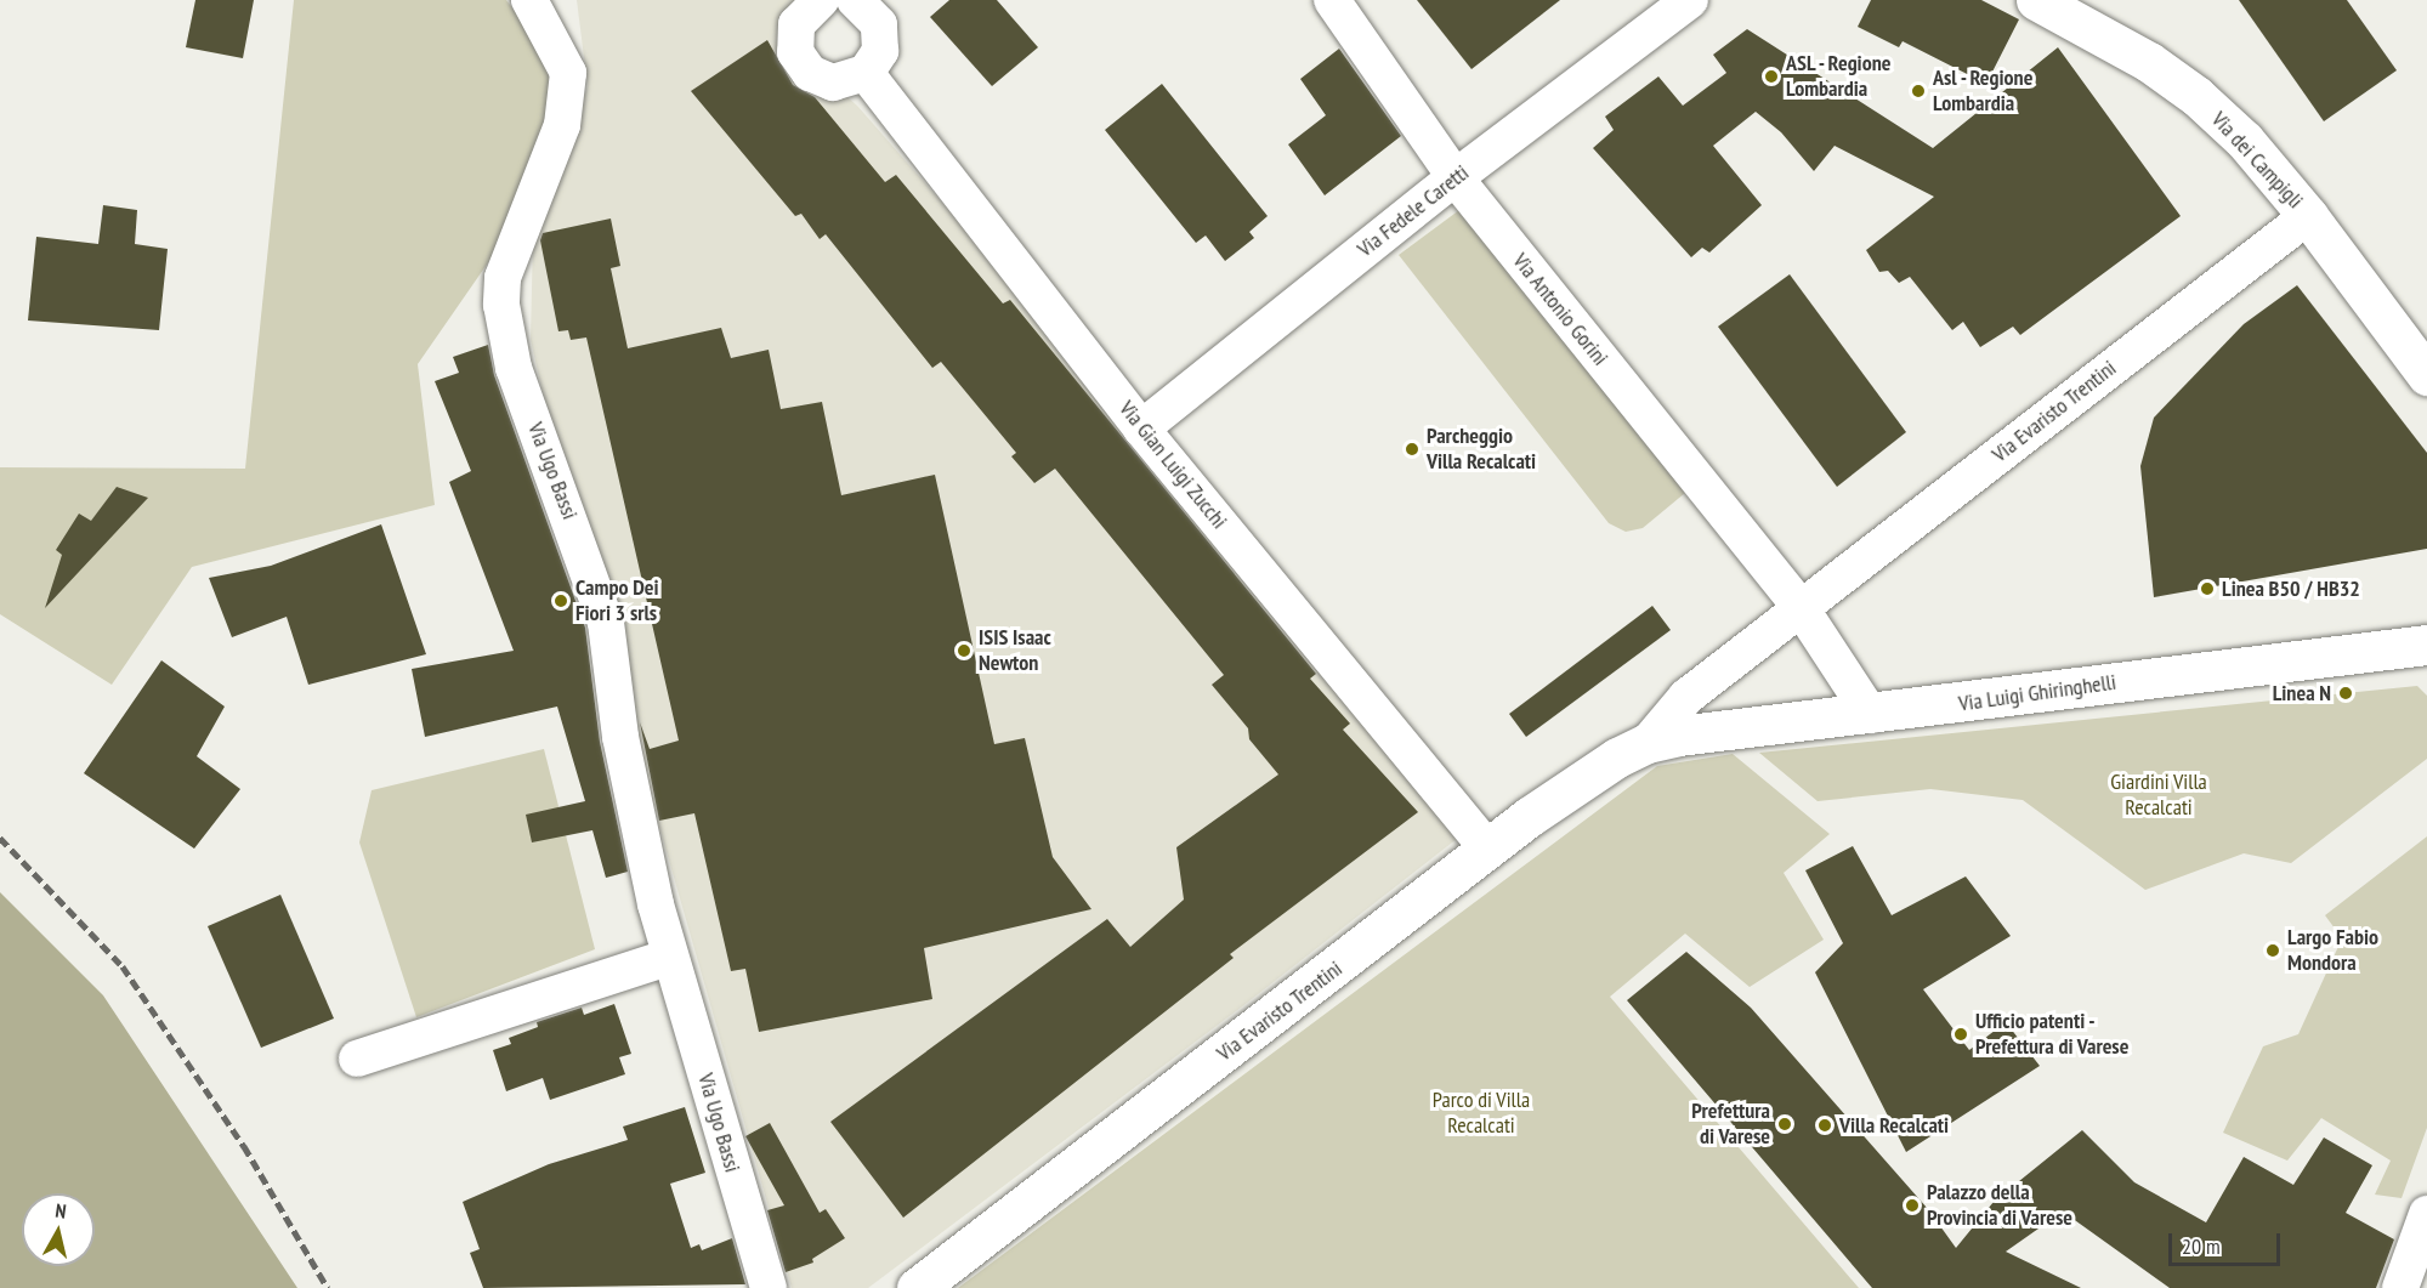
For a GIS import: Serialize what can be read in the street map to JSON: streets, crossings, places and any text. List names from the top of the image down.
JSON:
{
  "streets": {
    "street": [
      "Via dei Campigli",
      "Via Fedele Caretti",
      "Via Antonio Gorini",
      "Via Evaristo Trentini",
      "Via Gian Luigi Zucchi",
      "Via Ugo Bassi",
      "Via Luigi Ghiringhelli"
    ]
  },
  "crossings": [
    ["Via dei Campigli", "Via Evaristo Trentini"],
    ["Via Fedele Caretti", "Via Antonio Gorini"],
    ["Via Fedele Caretti", "Via Gian Luigi Zucchi"],
    ["Via Antonio Gorini", "Via Evaristo Trentini"],
    ["Via Antonio Gorini", "Via Luigi Ghiringhelli"],
    ["Via Evaristo Trentini", "Via Gian Luigi Zucchi"],
    ["Via Evaristo Trentini", "Via Luigi Ghiringhelli"]
  ],
  "parks": ["Giardini Villa Recalcati", "Parco di Villa Recalcati"],
  "places": [
    "ASL - Regione Lombardia",
    "Asl - Regione Lombardia",
    "Parcheggio Villa Recalcati",
    "Linea B50 / HB32",
    "Campo Dei Fiori 3 srls",
    "ISIS Isaac Newton",
    "Linea N",
    "Largo Fabio Mondora",
    "Ufficio patenti - Prefettura di Varese",
    "Prefettura di Varese",
    "Villa Recalcati",
    "Palazzo della Provincia di Varese"
  ],
  "scale_bar": "20 m",
  "north": "top"
}
